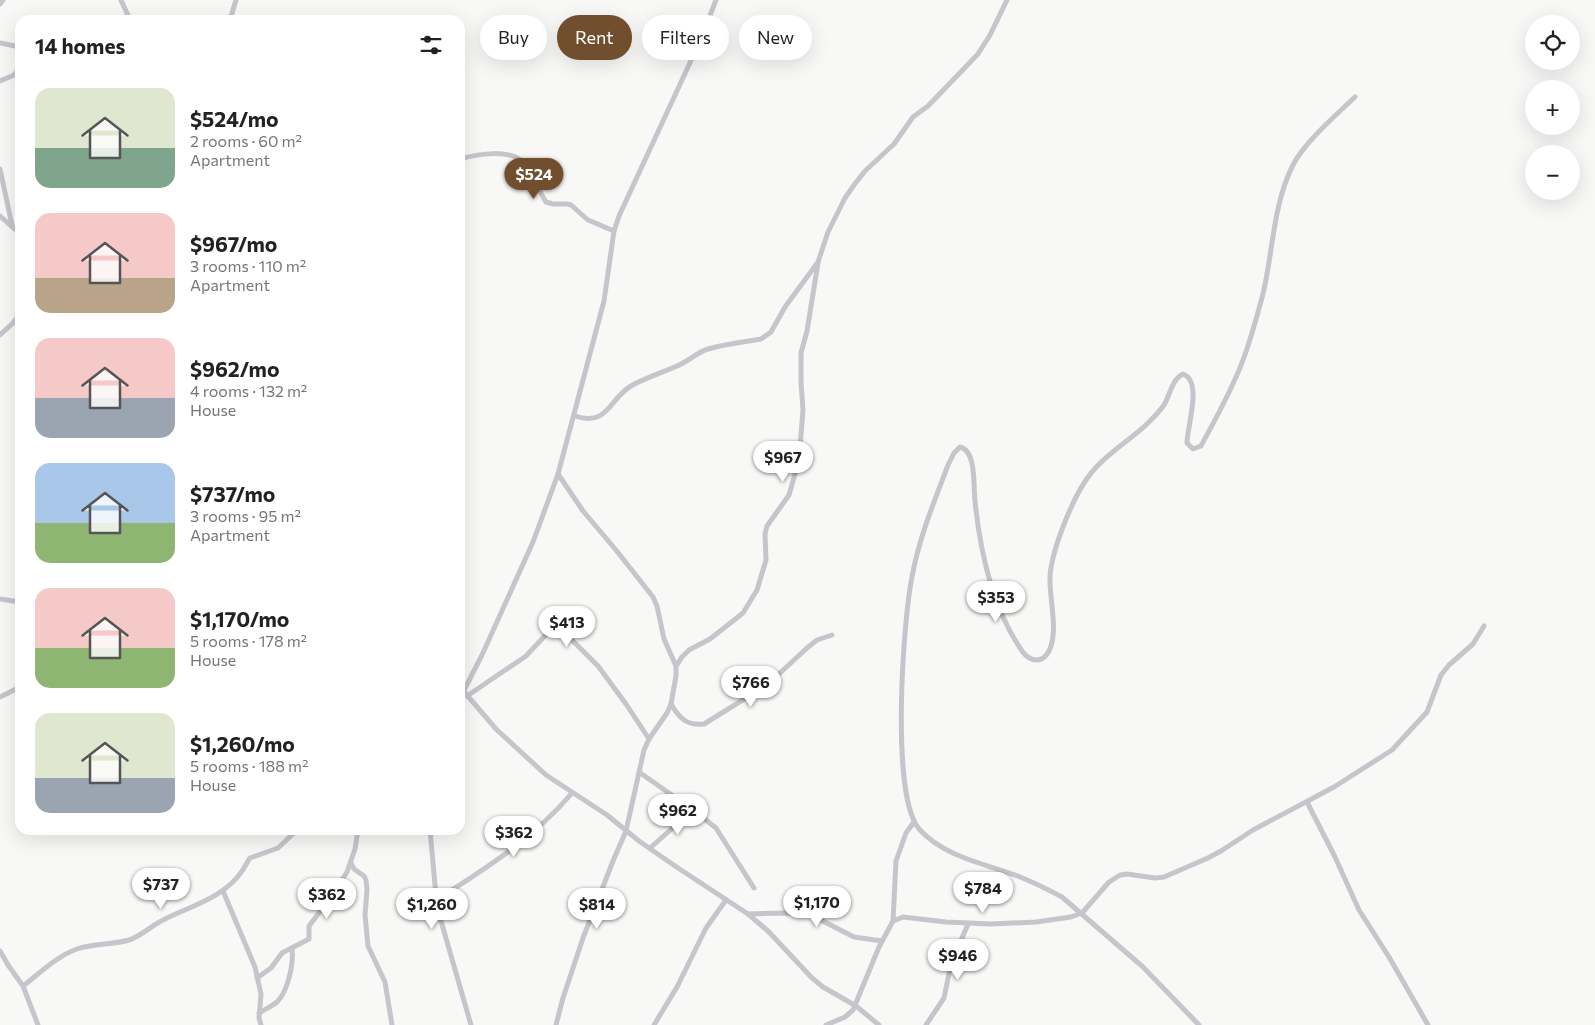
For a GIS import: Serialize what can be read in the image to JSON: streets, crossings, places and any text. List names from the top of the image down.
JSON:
{
  "page": {
    "map_buttons": ["+", "−"],
    "chip": [
      "Buy",
      "Rent",
      "Filters",
      "New"
    ],
    "heading": "14 homes",
    "list": [
      {
        "name": "$524/mo",
        "note": "2 rooms · 60 m² · Apartment"
      },
      {
        "name": "$967/mo",
        "note": "3 rooms · 110 m² · Apartment"
      },
      {
        "name": "$962/mo",
        "note": "4 rooms · 132 m² · House"
      },
      {
        "name": "$737/mo",
        "note": "3 rooms · 95 m² · Apartment"
      },
      {
        "name": "$1,170/mo",
        "note": "5 rooms · 178 m² · House"
      },
      {
        "name": "$1,260/mo",
        "note": "5 rooms · 188 m² · House"
      }
    ],
    "price": [
      "$524",
      "$967",
      "$353",
      "$413",
      "$766",
      "$962",
      "$362",
      "$737",
      "$784",
      "$362",
      "$1,170",
      "$1,260",
      "$814",
      "$946"
    ]
  }
}
